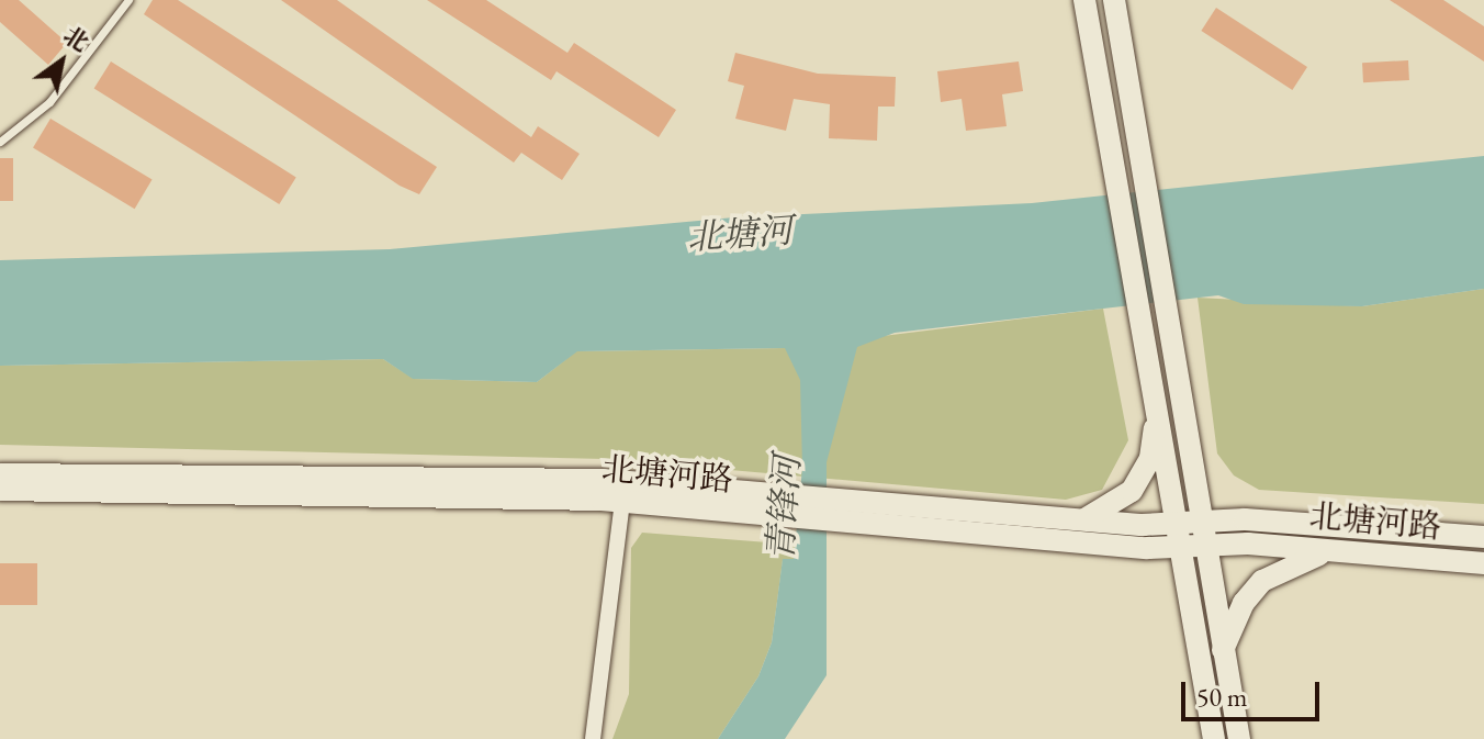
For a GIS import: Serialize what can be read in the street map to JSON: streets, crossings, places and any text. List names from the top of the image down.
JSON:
{
  "streets": {
    "main road": ["北塘河路"]
  },
  "water": ["北塘河", "青锋河"],
  "scale_bar": "50 m",
  "north": "top right"
}
